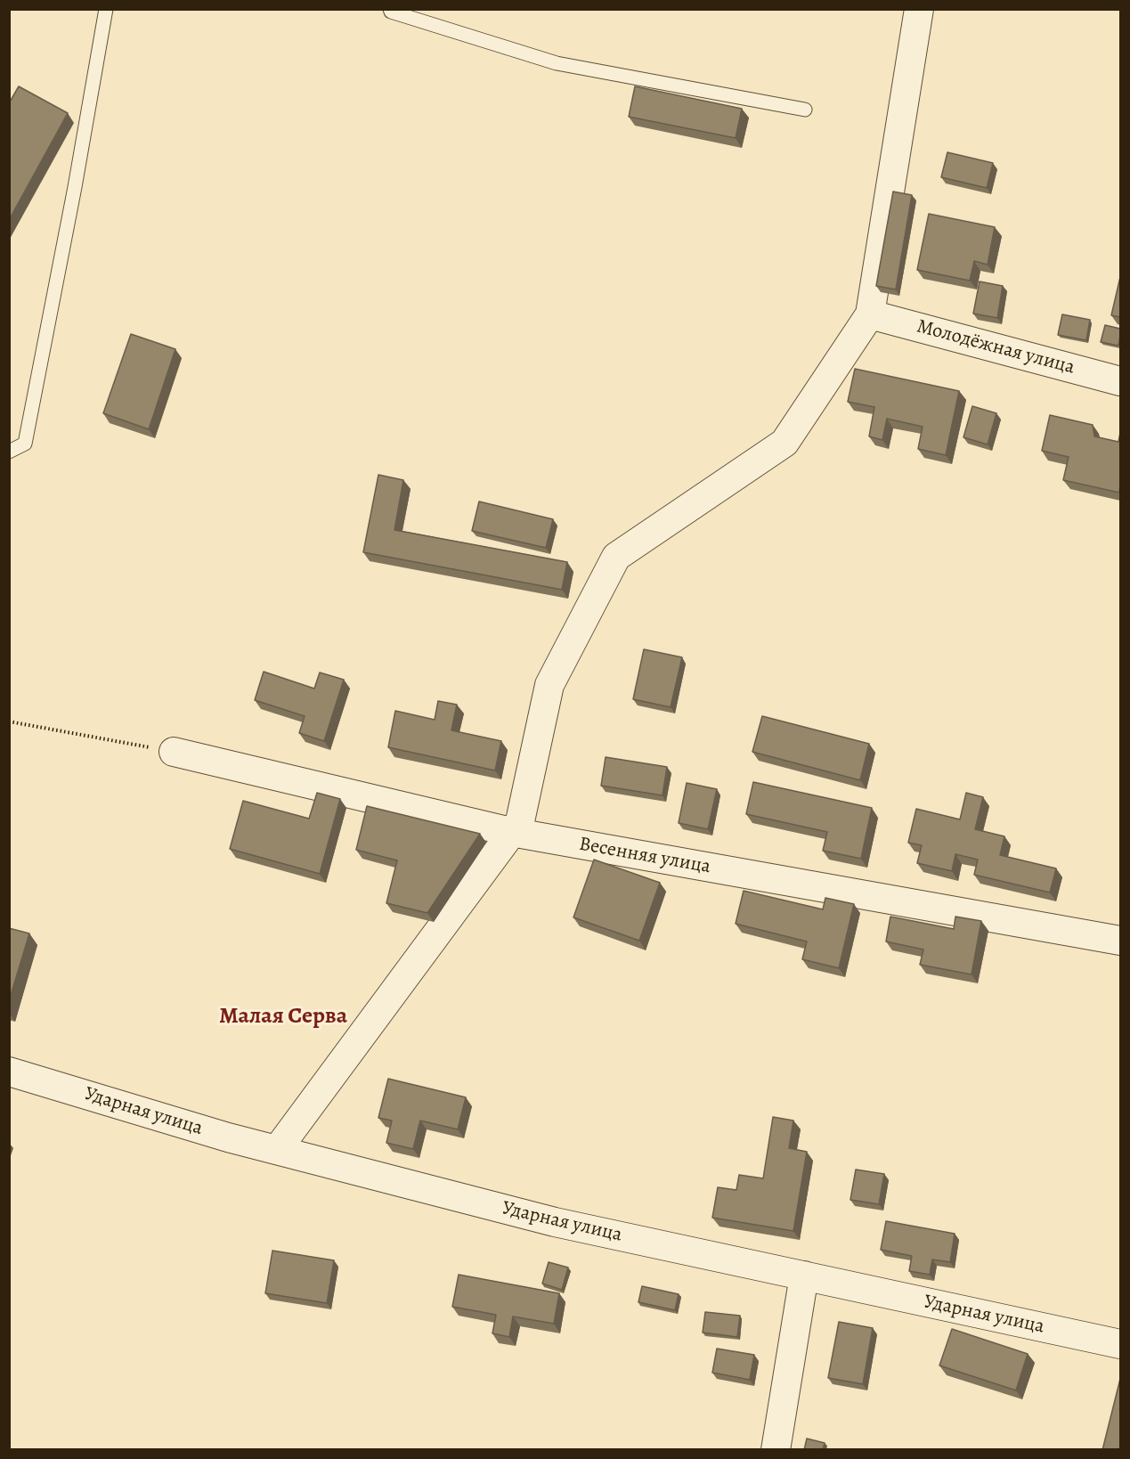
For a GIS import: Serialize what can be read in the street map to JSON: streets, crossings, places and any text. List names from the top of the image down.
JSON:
{
  "streets": {
    "street": ["Молодёжная улица", "Весенняя улица", "Ударная улица"]
  },
  "districts": ["Малая Серва"]
}
